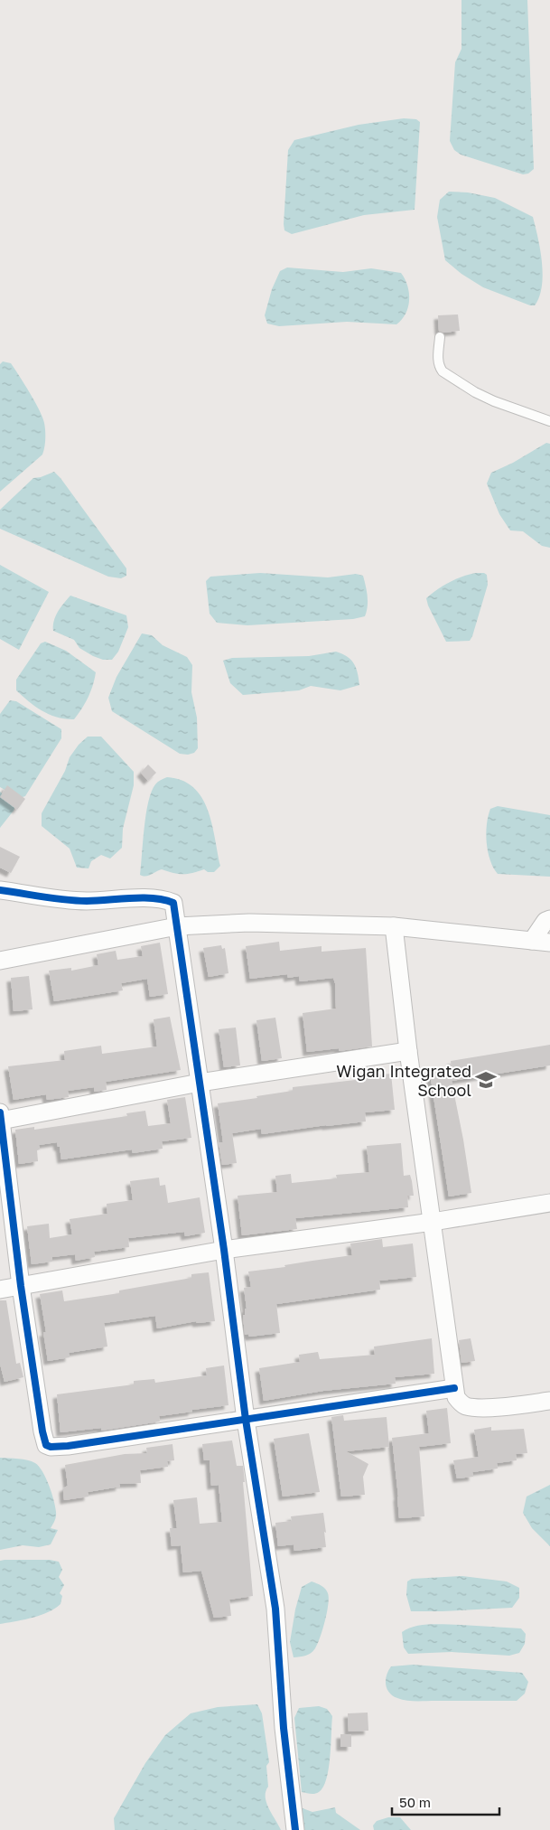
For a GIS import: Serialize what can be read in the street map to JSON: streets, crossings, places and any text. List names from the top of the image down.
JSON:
{
  "places": {
    "school or university": ["Wigan Integrated School"]
  },
  "scale_bar": "50 m"
}
